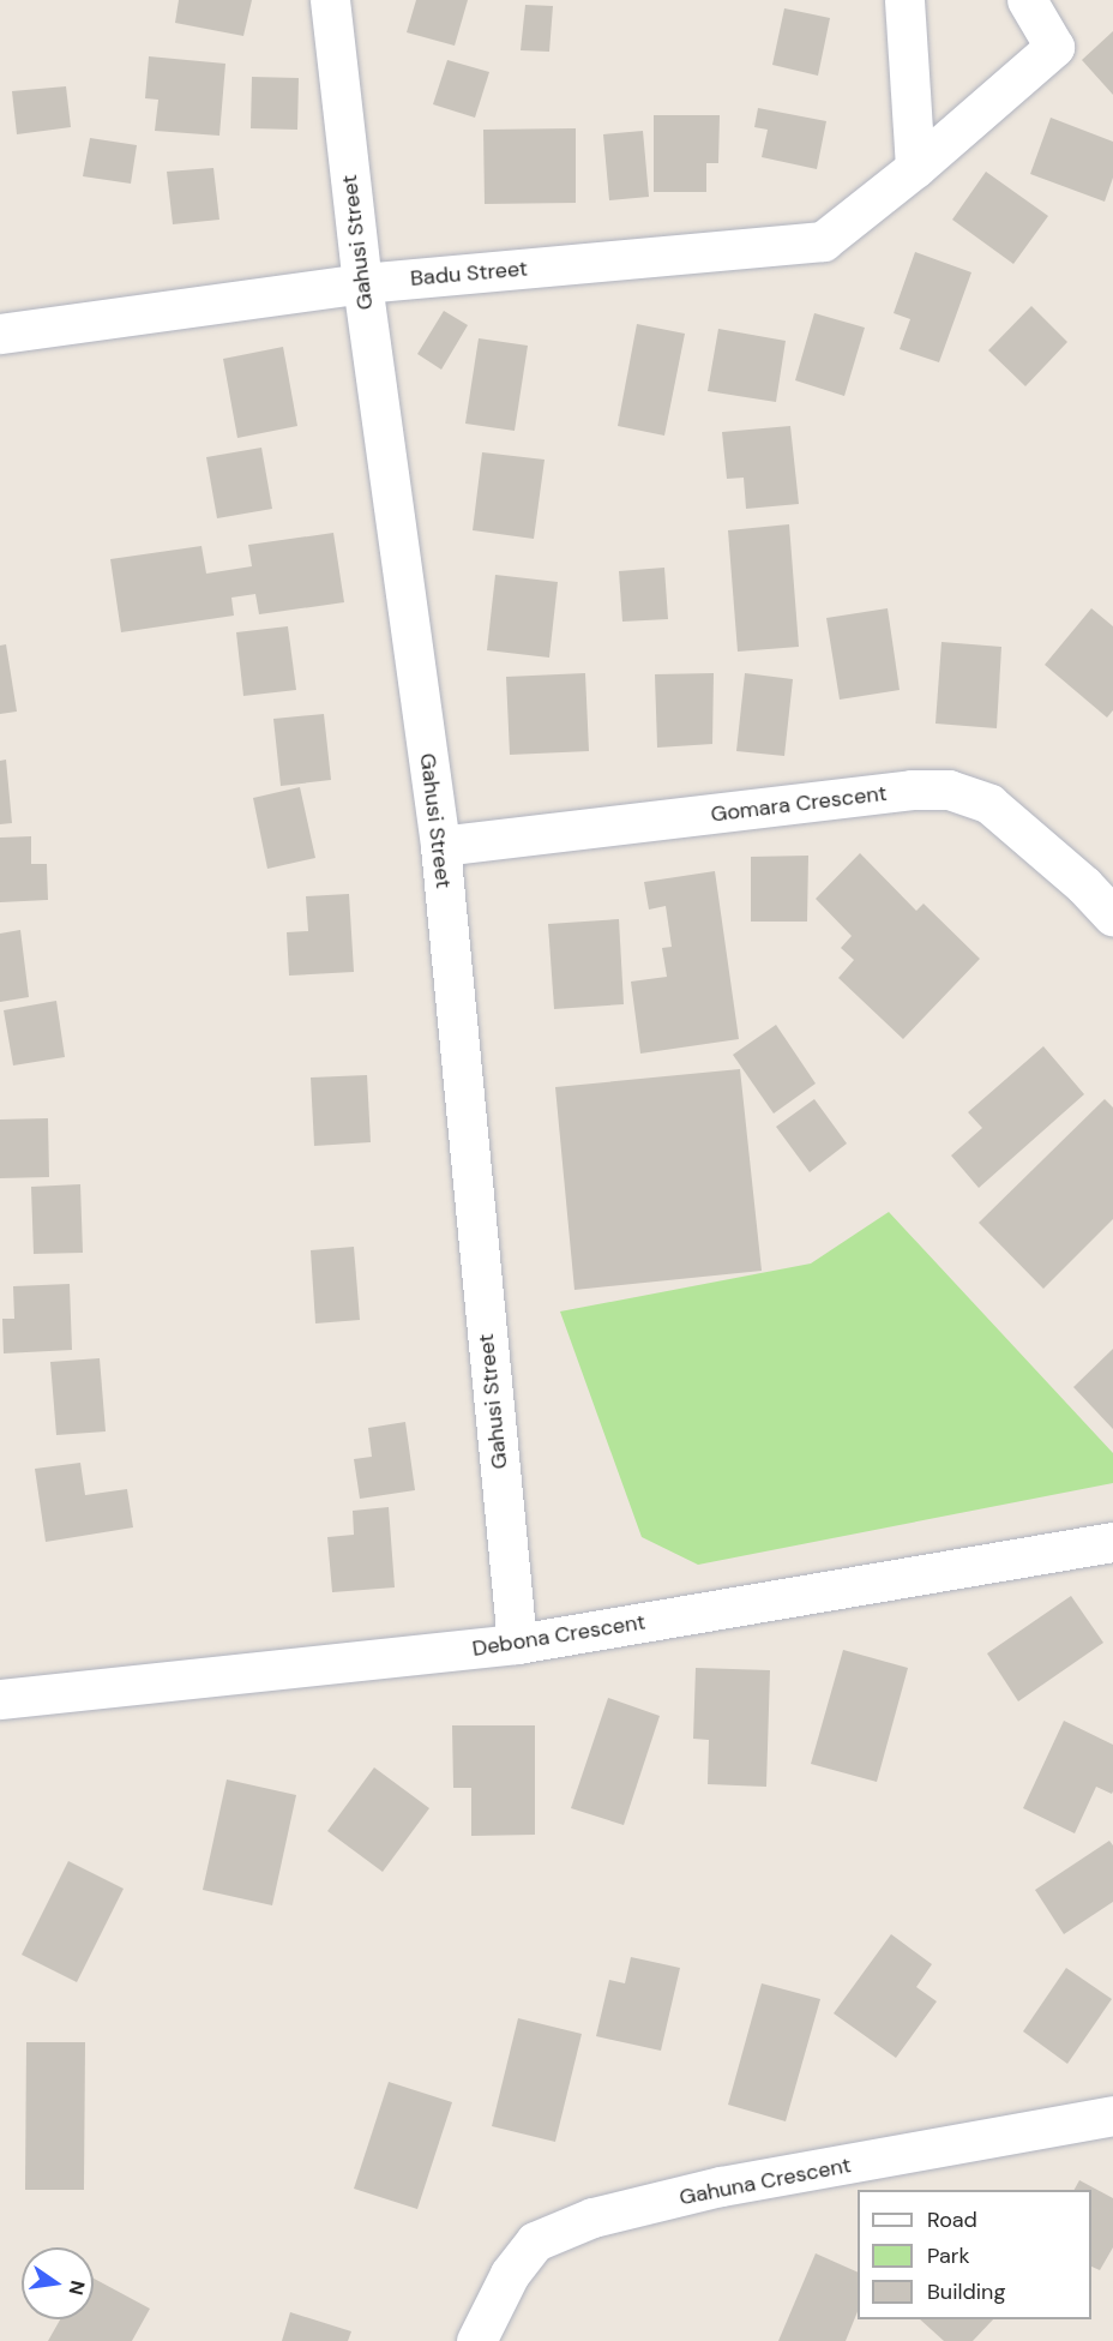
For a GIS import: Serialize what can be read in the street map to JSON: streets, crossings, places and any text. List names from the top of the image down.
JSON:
{
  "streets": {
    "street": [
      "Gahusi Street",
      "Badu Street",
      "Gomara Crescent",
      "Debona Crescent",
      "Gahuna Crescent"
    ]
  },
  "crossings": [
    ["Gahusi Street", "Badu Street"],
    ["Gahusi Street", "Gomara Crescent"],
    ["Gahusi Street", "Debona Crescent"]
  ],
  "legend": ["Road", "Park", "Building"],
  "north": "right"
}
